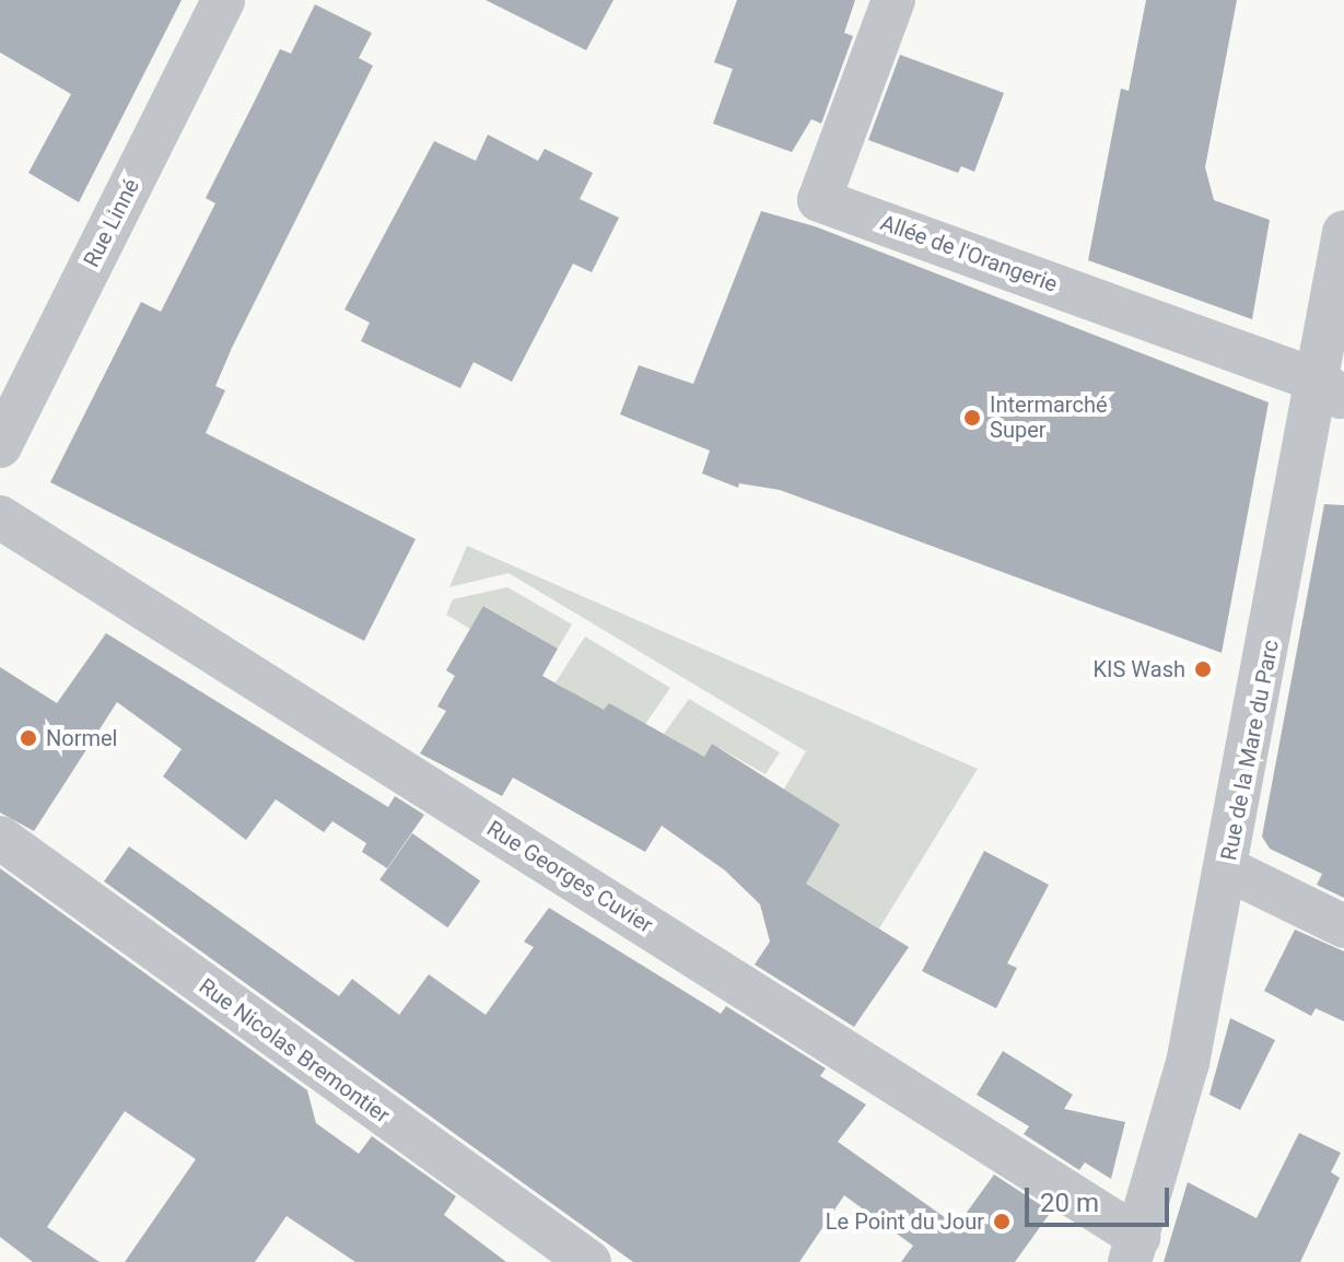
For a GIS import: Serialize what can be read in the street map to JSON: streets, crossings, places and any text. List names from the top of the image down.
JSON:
{
  "streets": {
    "street": [
      "Rue Linné",
      "Allée de l'Orangerie",
      "Rue de la Mare du Parc",
      "Rue Georges Cuvier",
      "Rue Nicolas Bremontier"
    ]
  },
  "crossings": [
    ["Allée de l'Orangerie", "Rue de la Mare du Parc"],
    ["Rue de la Mare du Parc", "Rue Georges Cuvier"]
  ],
  "places": [
    "Intermarché Super",
    "KIS Wash",
    "Normel",
    "Le Point du Jour"
  ],
  "scale_bar": "20 m"
}
